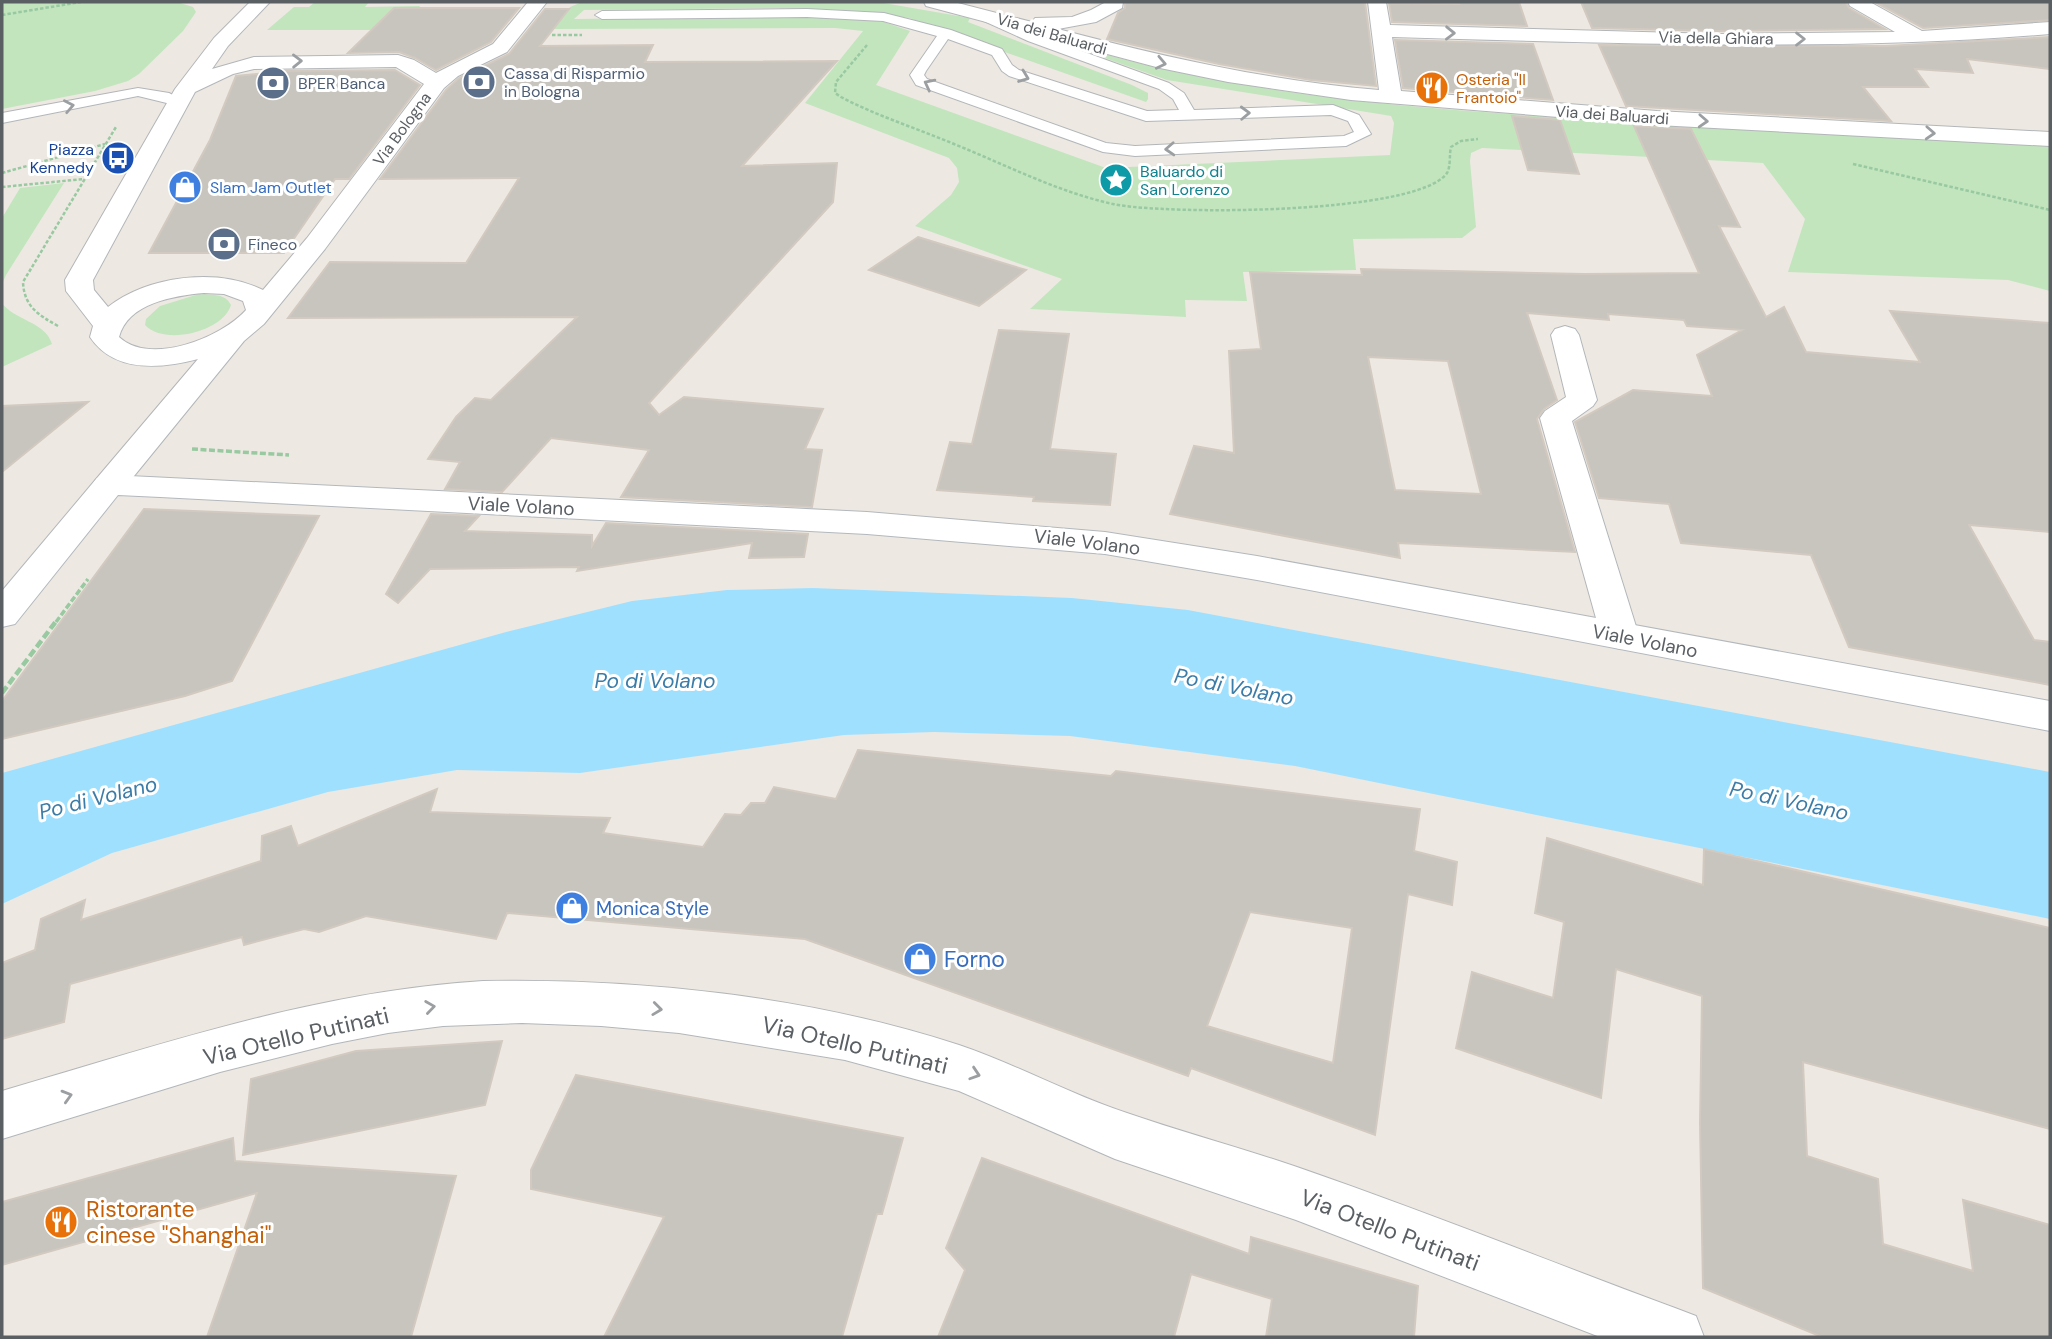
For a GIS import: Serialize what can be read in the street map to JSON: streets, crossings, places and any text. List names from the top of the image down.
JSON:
{
  "streets": {
    "street": [
      "Via dei Baluardi",
      "Via della Ghiara",
      "Via Bologna",
      "Viale Volano",
      "Via Otello Putinati"
    ]
  },
  "crossings": [
    ["Via Bologna", "Viale Volano"]
  ],
  "one_way": ["Via dei Baluardi", "Via della Ghiara", "Via Otello Putinati"],
  "water": ["Po di Volano"],
  "places": {
    "bank": ["Cassa di Risparmio in Bologna", "BPER Banca", "Fineco"],
    "restaurant": ["Osteria \"Il Frantoio\"", "Ristorante cinese \"Shanghai\""],
    "bus stop": ["Piazza Kennedy"],
    "place": ["Baluardo di San Lorenzo"],
    "shop": ["Slam Jam Outlet", "Monica Style", "Forno"]
  }
}
